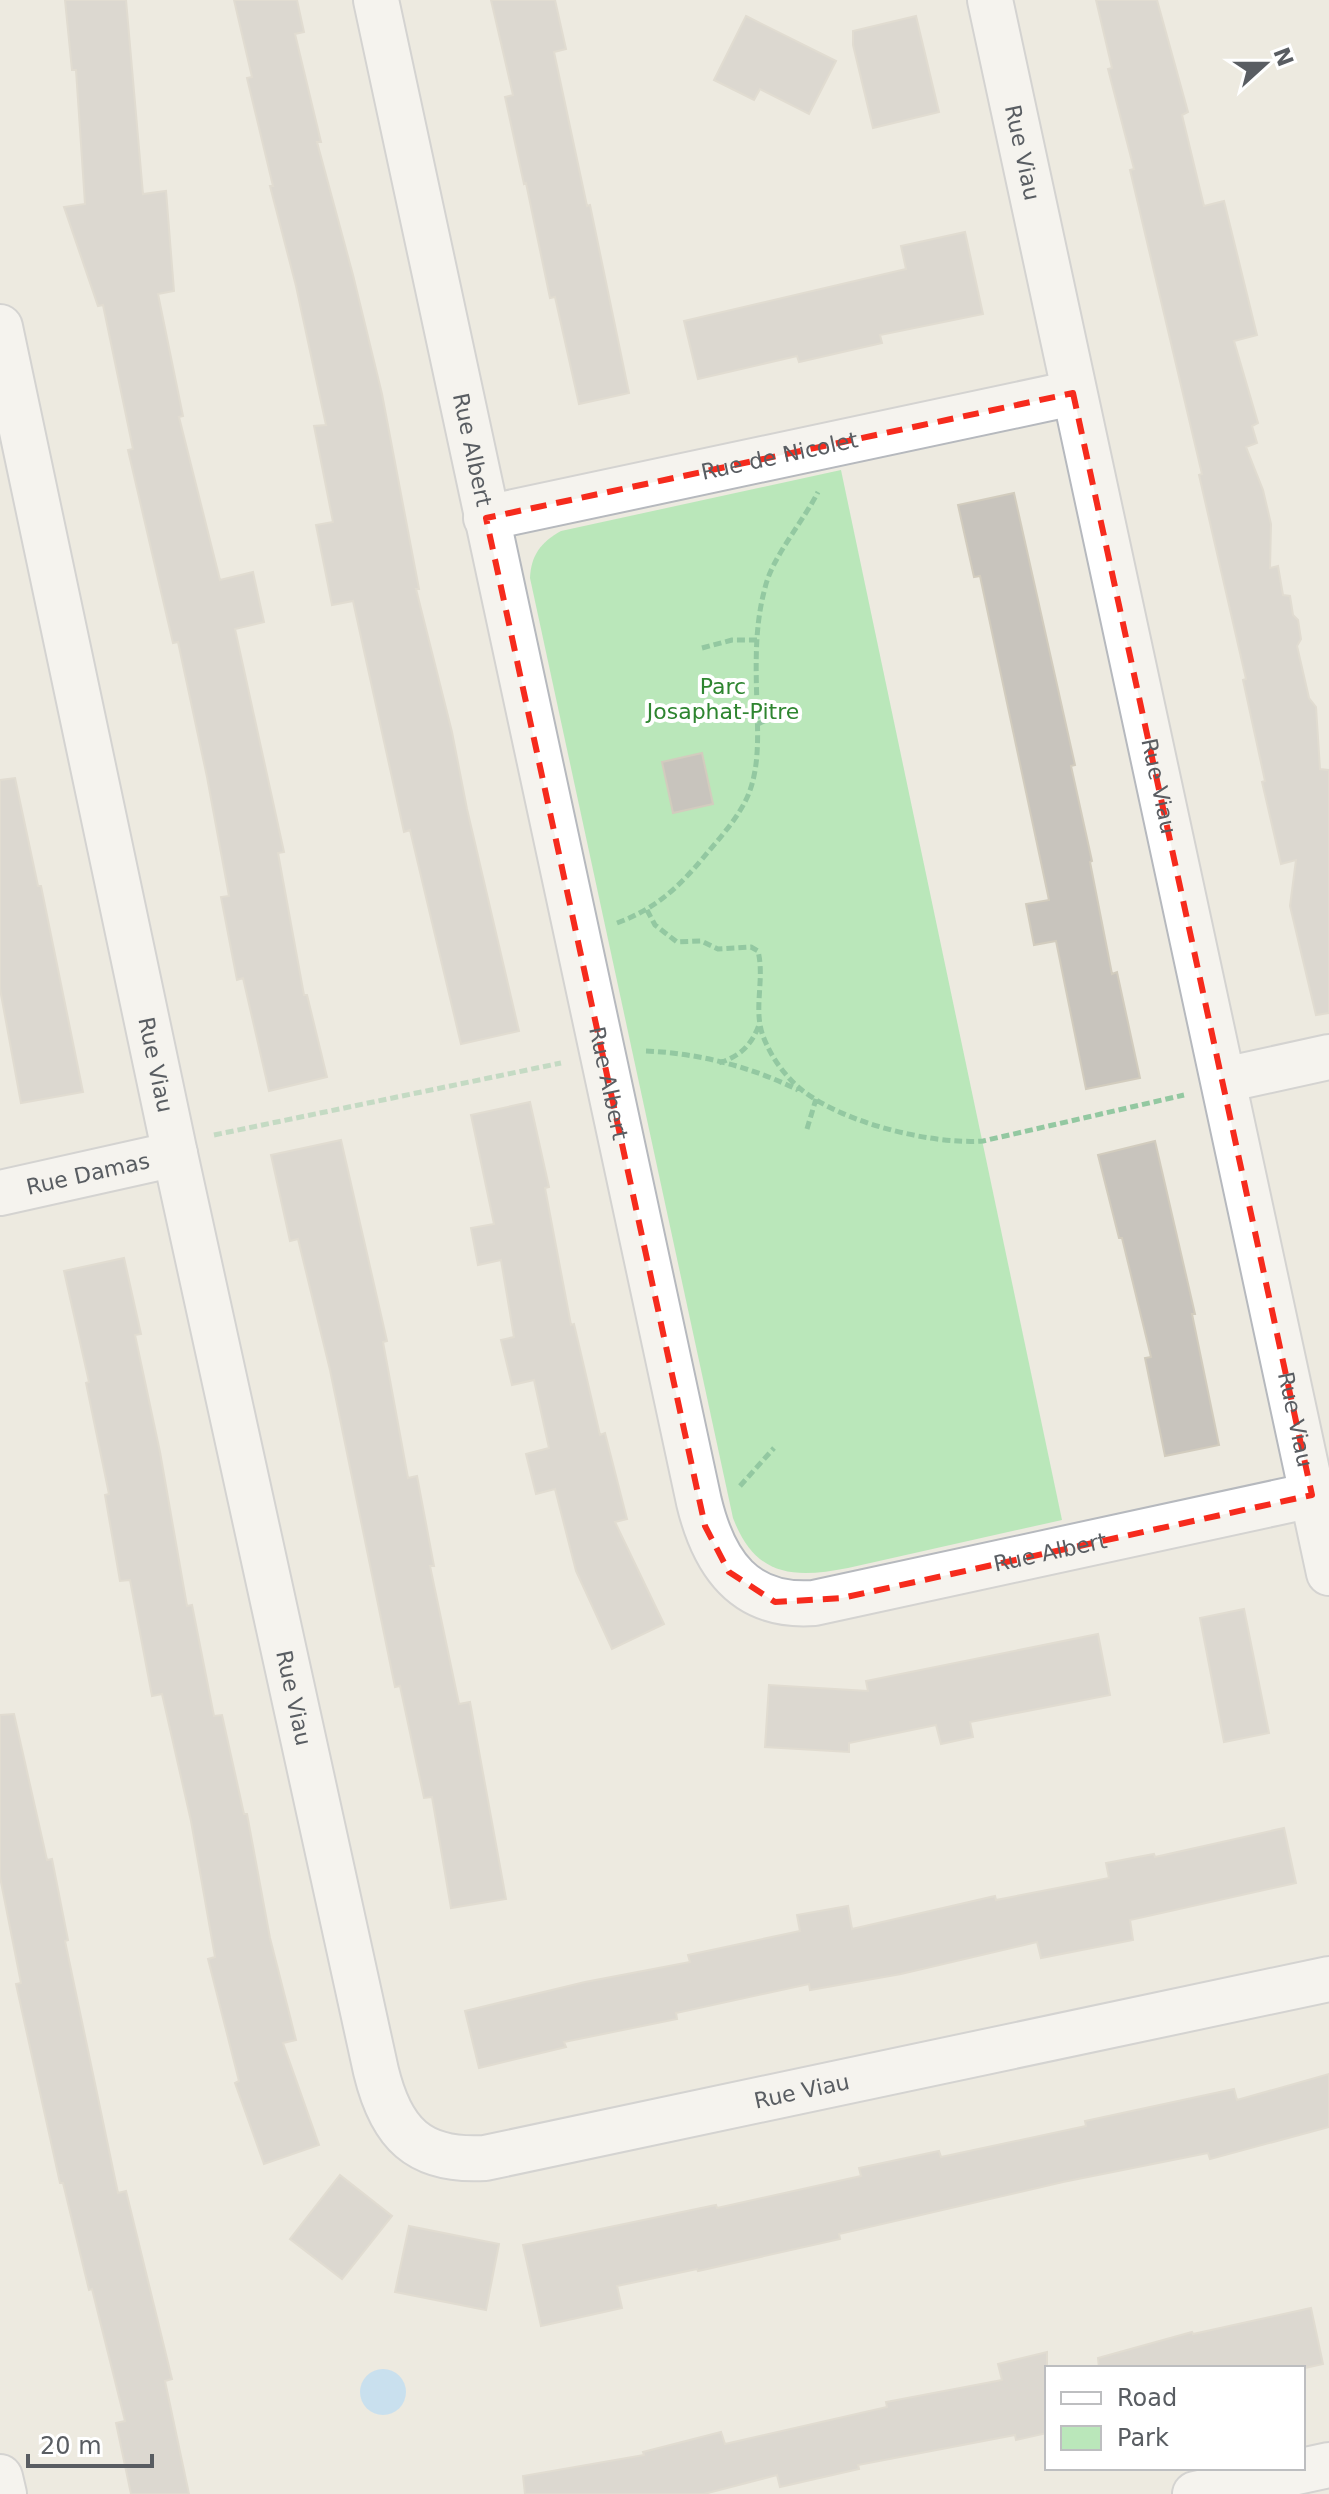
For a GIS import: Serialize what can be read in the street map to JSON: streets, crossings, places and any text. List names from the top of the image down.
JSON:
{
  "streets": {
    "street": [
      "Rue Viau",
      "Rue Albert",
      "Rue de Nicolet",
      "Rue Damas"
    ]
  },
  "crossings": [
    ["Rue Viau", "Rue Albert"],
    ["Rue Viau", "Rue de Nicolet"],
    ["Rue Viau", "Rue Damas"],
    ["Rue Albert", "Rue de Nicolet"]
  ],
  "parks": ["Parc Josaphat-Pitre"],
  "legend": ["Road", "Park"],
  "scale_bar": "20 m",
  "north": "right"
}
